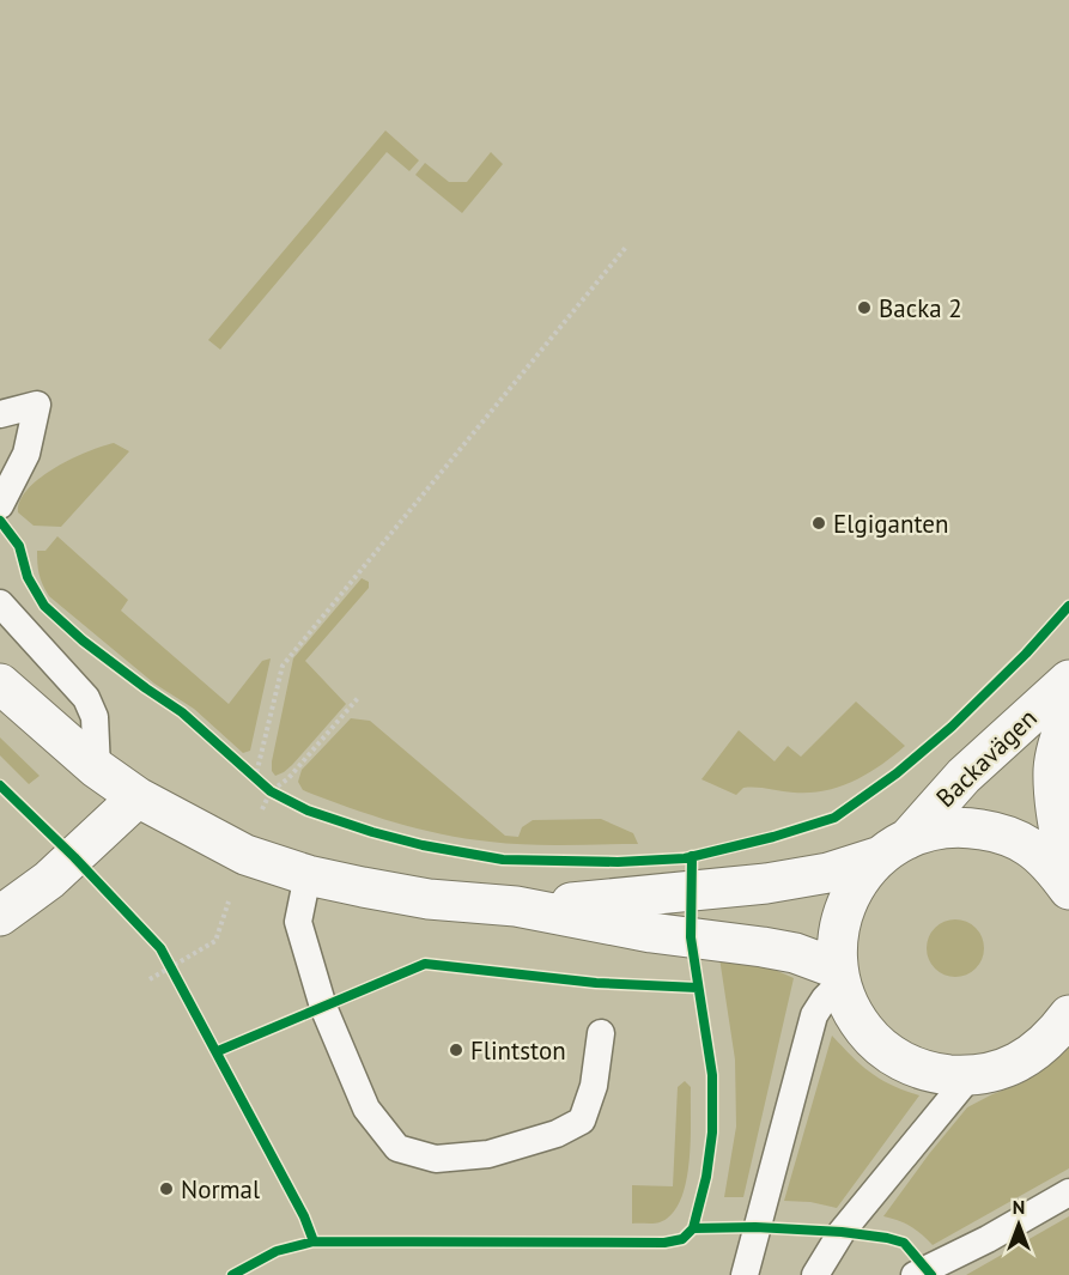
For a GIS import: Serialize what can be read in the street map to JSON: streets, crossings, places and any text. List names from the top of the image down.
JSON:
{
  "streets": {
    "street": ["Backavägen"]
  },
  "places": [
    "Backa 2",
    "Elgiganten",
    "Flintston",
    "Normal"
  ],
  "north": "top"
}
